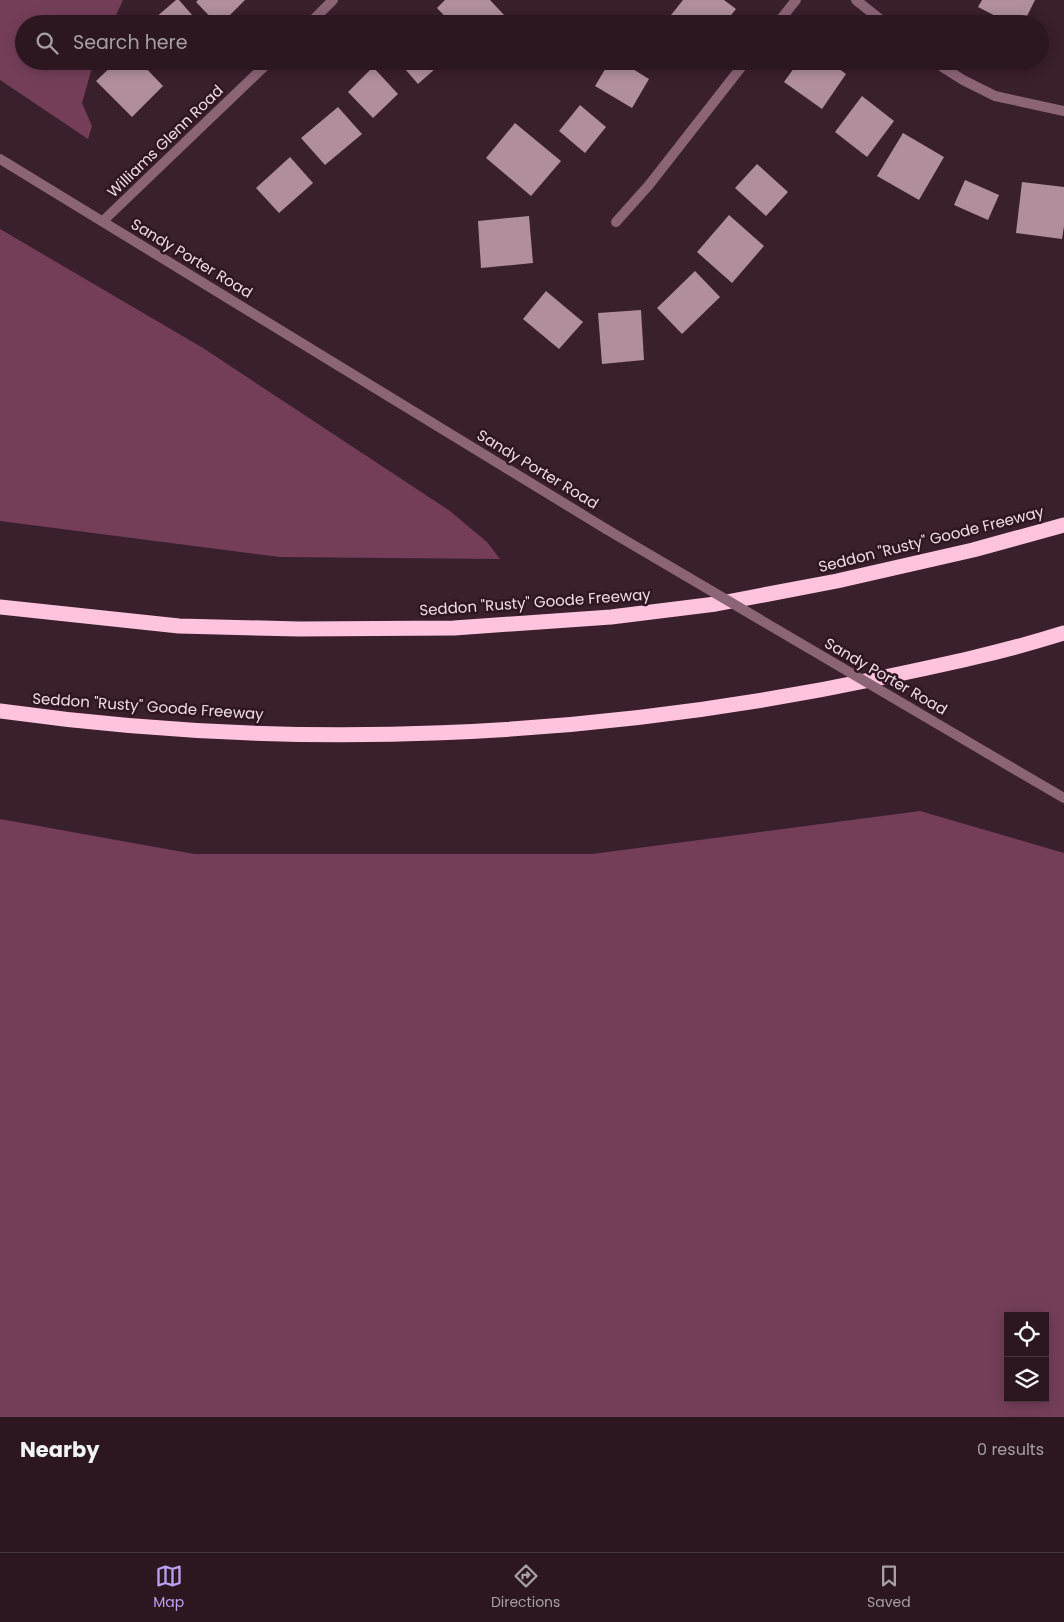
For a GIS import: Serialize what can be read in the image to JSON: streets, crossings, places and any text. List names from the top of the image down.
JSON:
{
  "streets": {
    "highway": ["Seddon \"Rusty\" Goode Freeway"],
    "street": ["Williams Glenn Road", "Sandy Porter Road"]
  },
  "crossings": [
    ["Williams Glenn Road", "Sandy Porter Road"]
  ],
  "page": {
    "search": "Search here",
    "heading": ["Nearby", "0 results"],
    "nav": ["Map", "Directions", "Saved"]
  }
}
